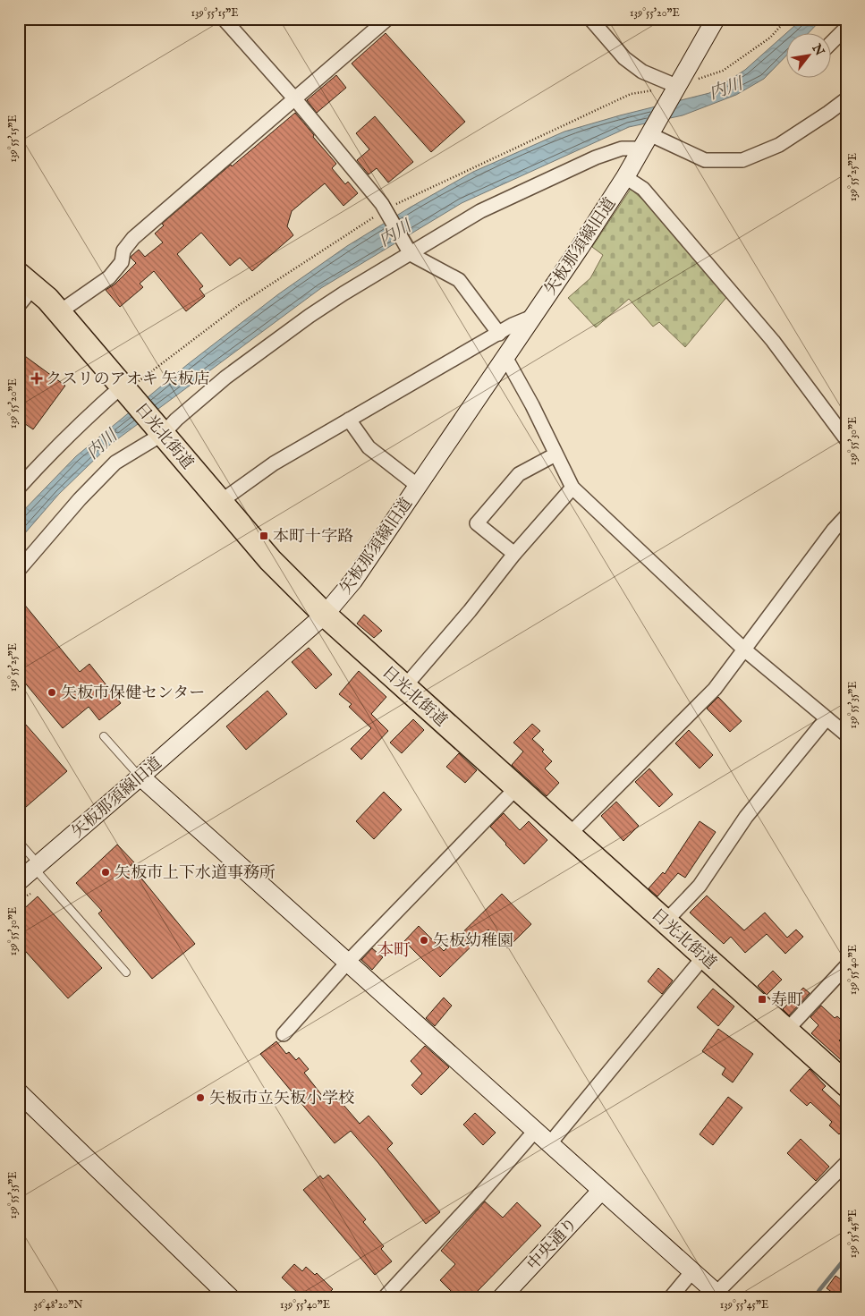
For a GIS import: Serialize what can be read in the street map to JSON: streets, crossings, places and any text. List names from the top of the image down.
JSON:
{
  "streets": {
    "highway": ["日光北街道"],
    "street": ["矢板那須線旧道", "中央通り"]
  },
  "crossings": [
    ["矢板那須線旧道", "日光北街道"]
  ],
  "districts": ["本町"],
  "water": ["内川"],
  "places": {
    "health": ["クスリのアオキ 矢板店"],
    "transit": ["本町十字路", "寿町"],
    "other": [
      "矢板市保健センター",
      "矢板市上下水道事務所",
      "矢板幼稚園",
      "矢板市立矢板小学校"
    ]
  },
  "north": "top right",
  "coordinates": [
    "139°55'15\"E",
    "139°55'20\"E",
    "139°55'25\"E",
    "139°55'30\"E",
    "139°55'35\"E",
    "139°55'40\"E",
    "139°55'45\"E",
    "36°48'20\"N"
  ]
}
